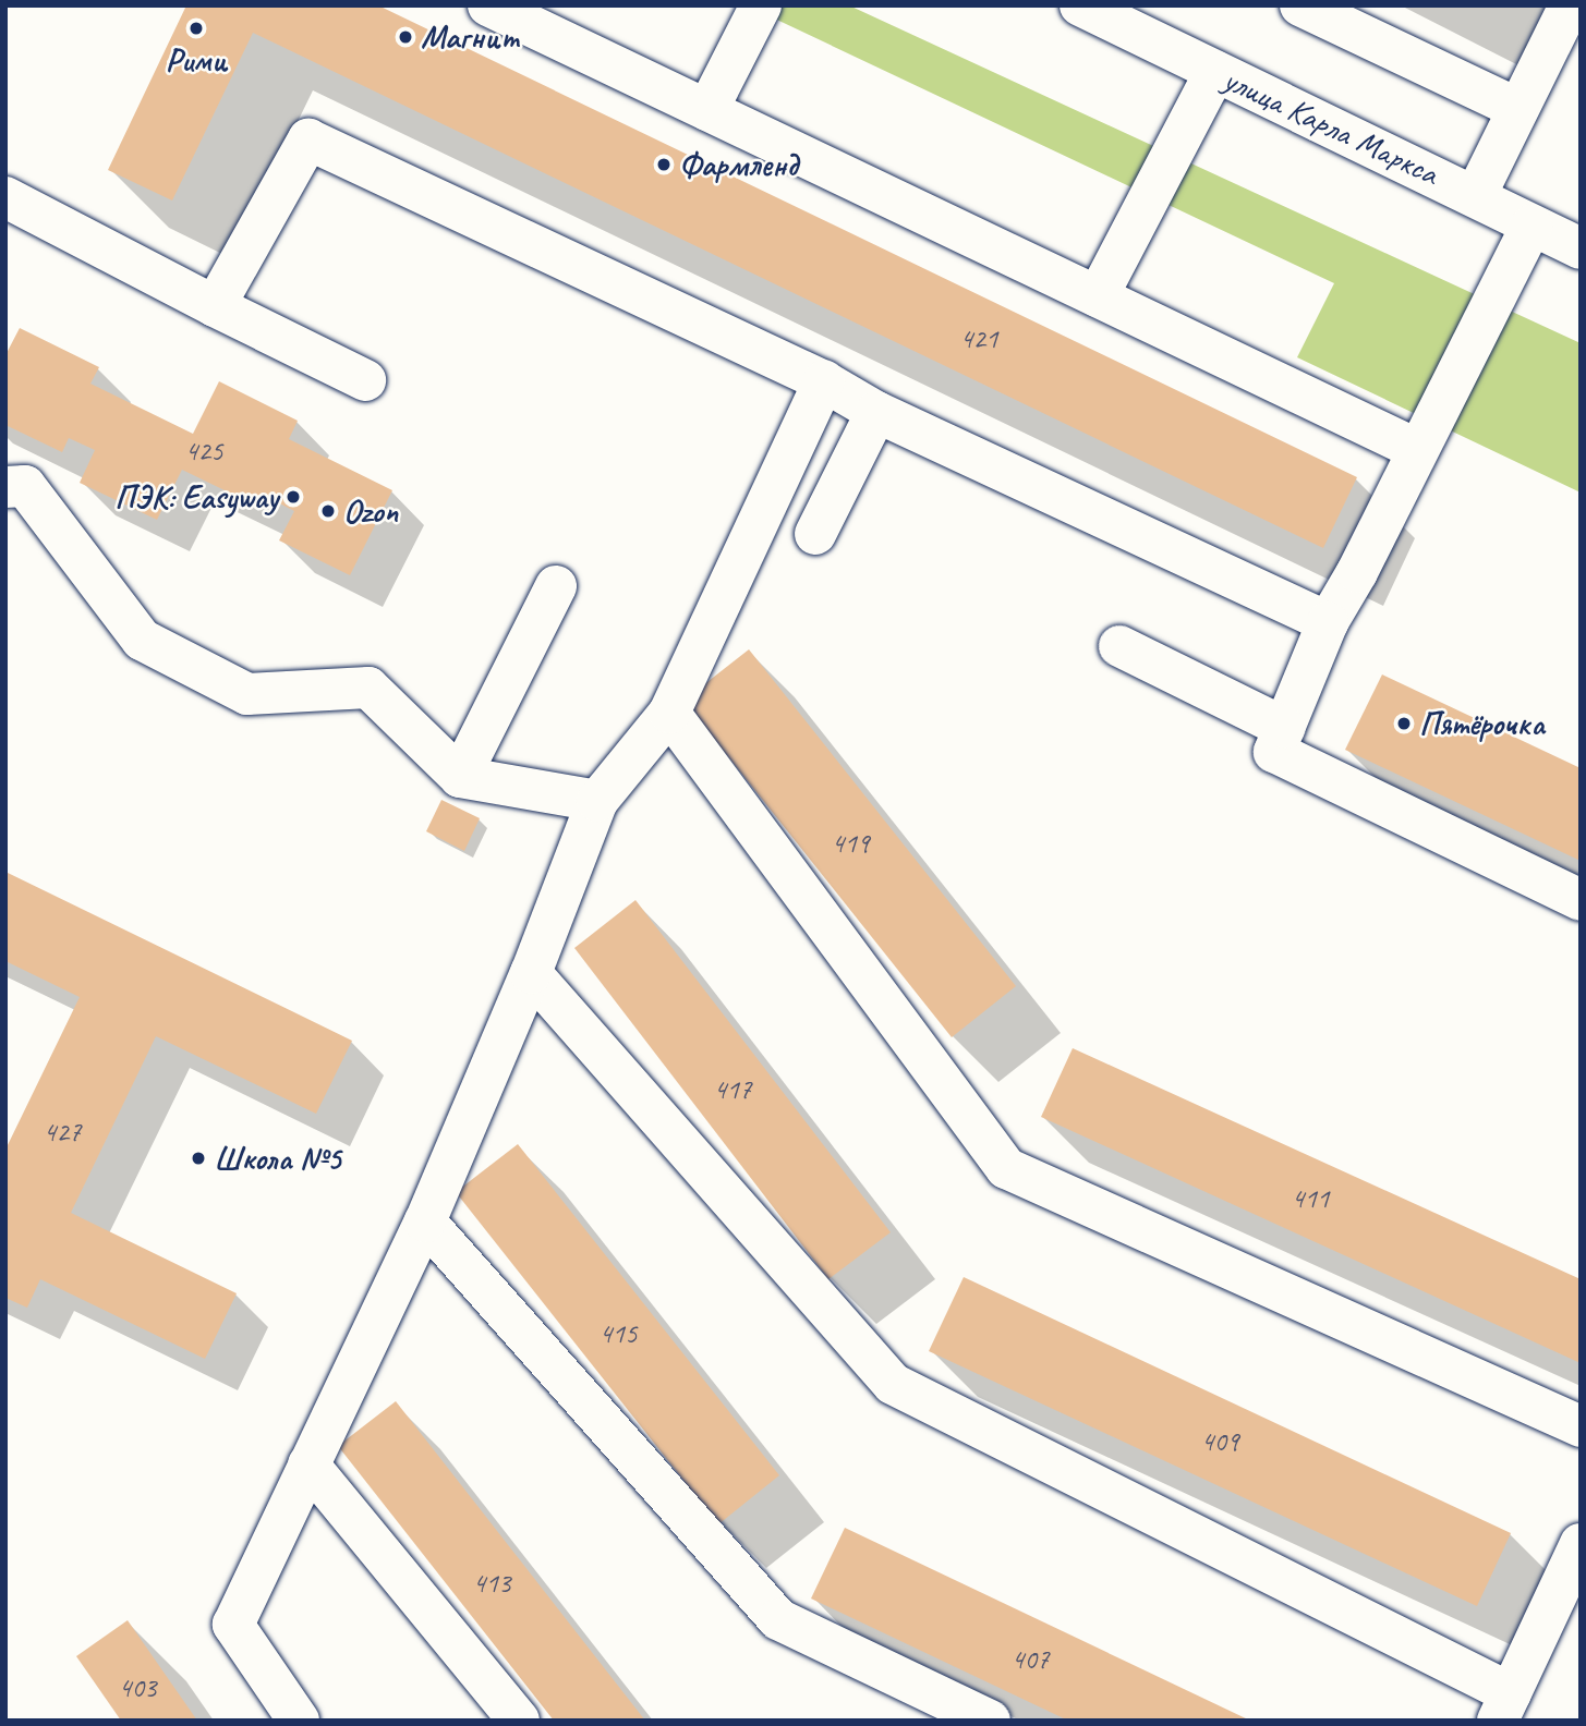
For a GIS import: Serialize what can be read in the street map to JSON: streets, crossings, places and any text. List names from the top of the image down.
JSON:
{
  "streets": {
    "street": ["улица Карла Маркса"]
  },
  "places": [
    "Рими",
    "Магнит",
    "Фармленд",
    "ПЭК: Easyway",
    "Ozon",
    "Пятёрочка",
    "Школа №5"
  ],
  "house_numbers": [
    "421",
    "425",
    "419",
    "417",
    "427",
    "411",
    "415",
    "409",
    "413",
    "407",
    "403"
  ]
}
